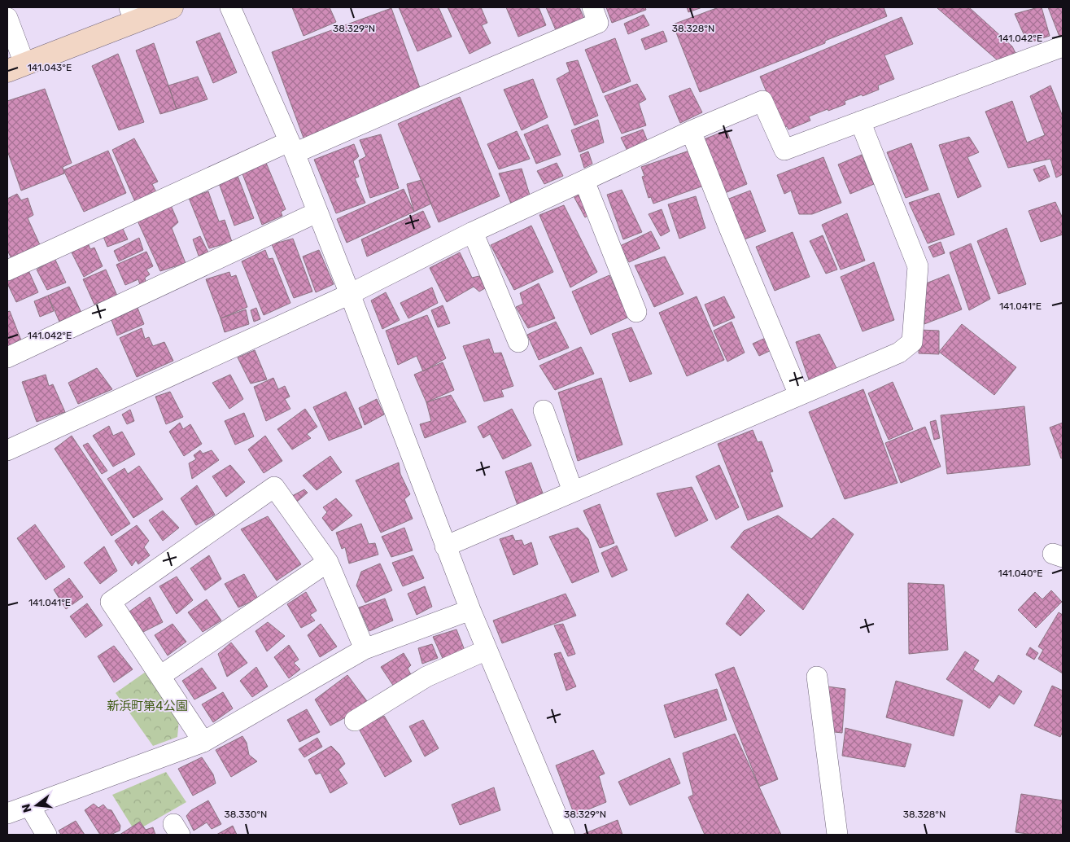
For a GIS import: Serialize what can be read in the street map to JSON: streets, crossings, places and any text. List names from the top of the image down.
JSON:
{
  "parks": ["新浜町第4公園"],
  "north": "left",
  "coordinates": [
    "38.329°N",
    "38.328°N",
    "141.042°E",
    "141.043°E",
    "141.041°E",
    "141.040°E",
    "38.330°N"
  ]
}
